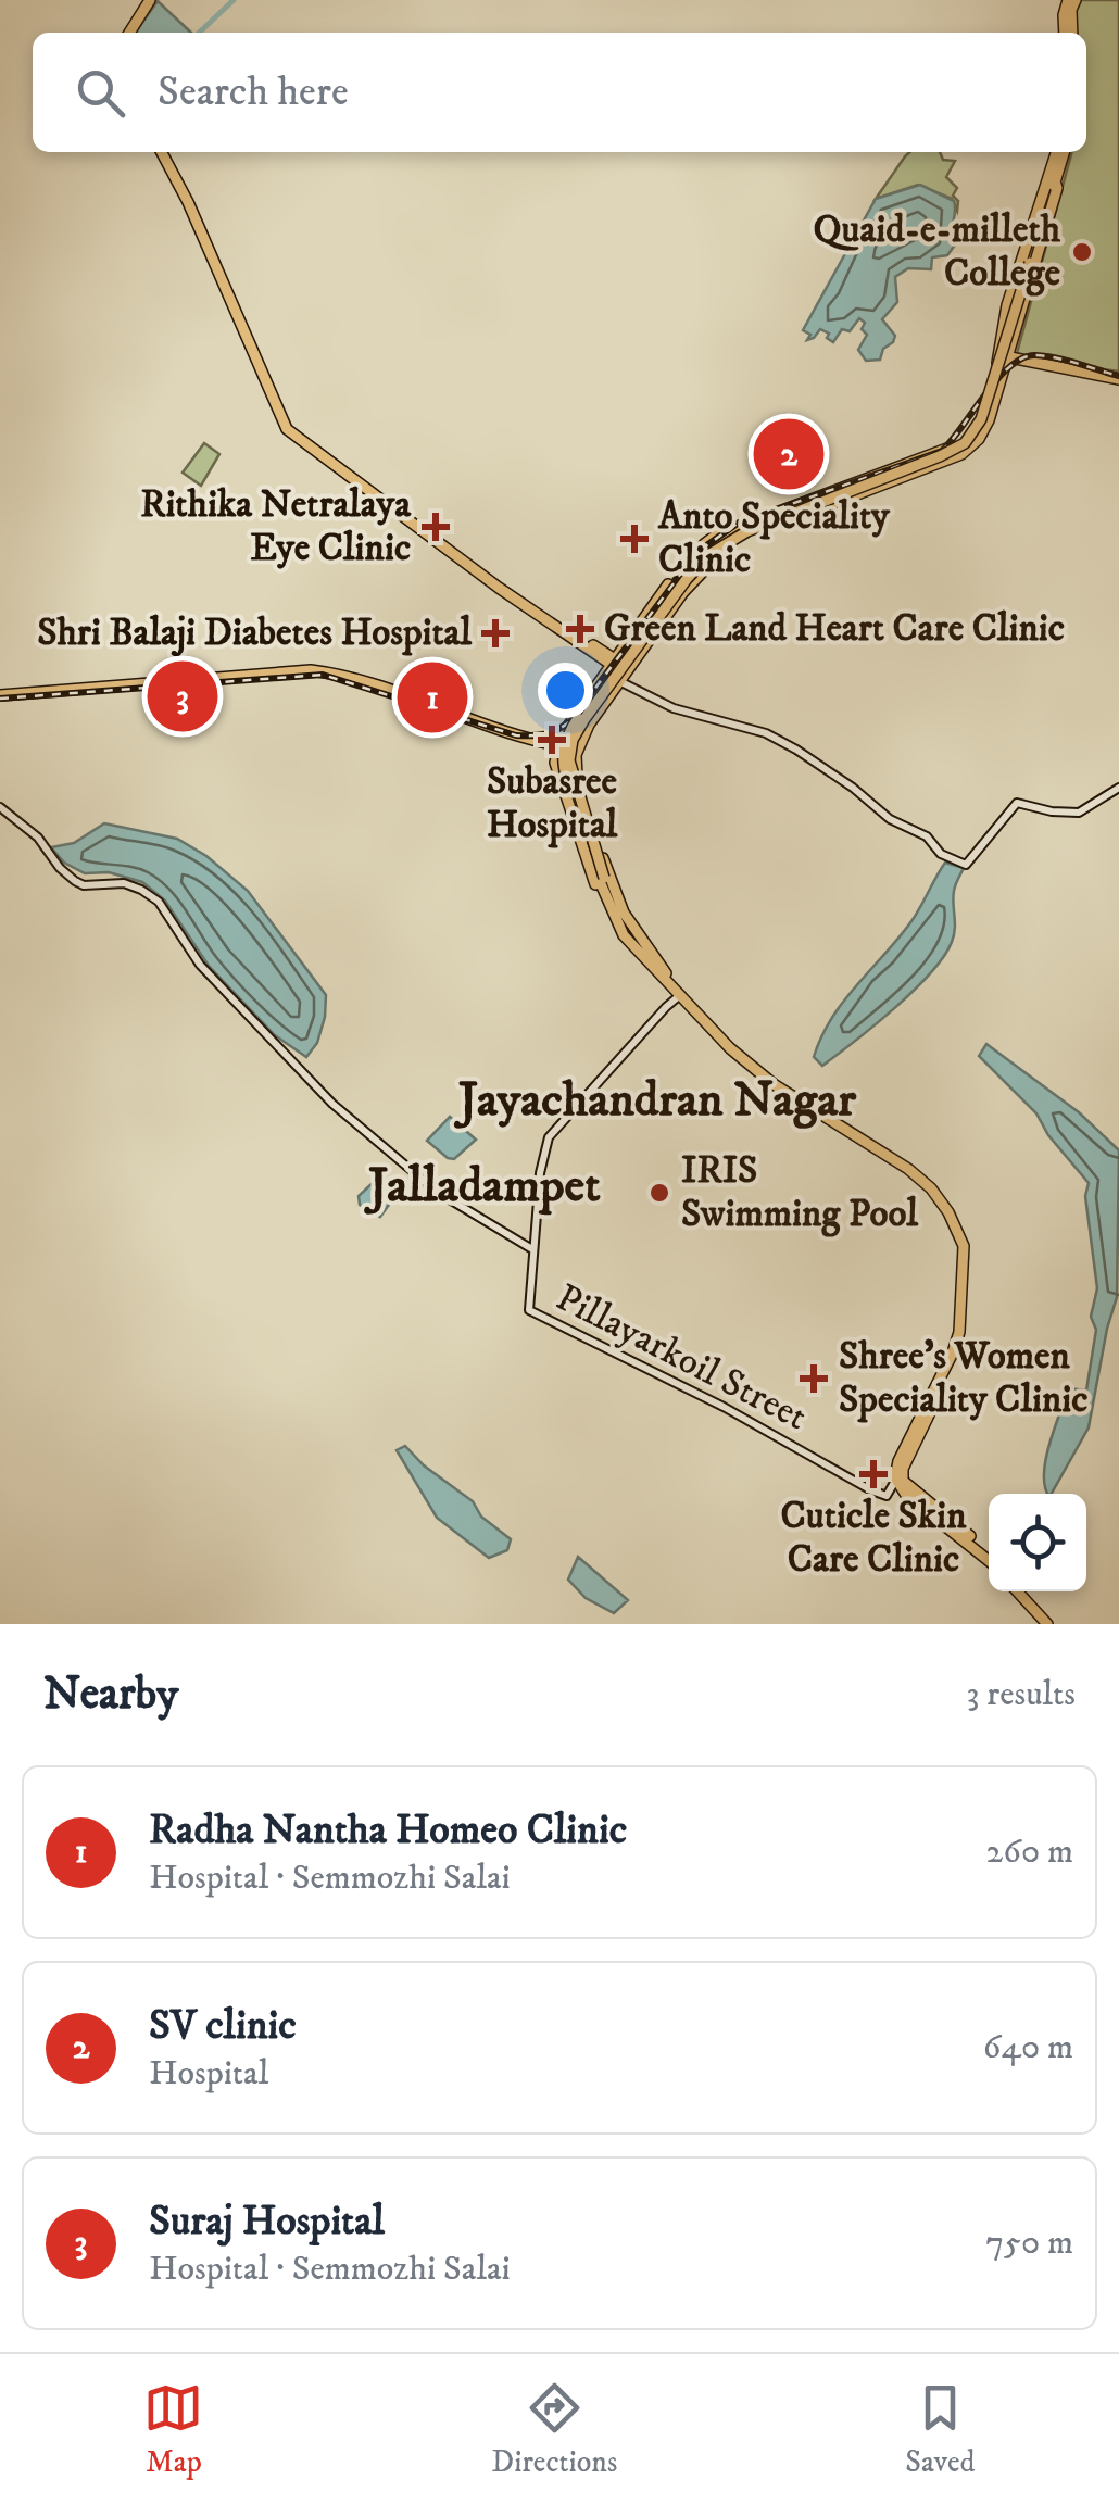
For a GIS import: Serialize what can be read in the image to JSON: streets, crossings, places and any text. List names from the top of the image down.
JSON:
{
  "streets": {
    "street": ["Pillayarkoil Street"]
  },
  "districts": ["Jayachandran Nagar", "Jalladampet"],
  "places": {
    "other": ["Quaid-e-milleth College", "IRIS Swimming Pool"],
    "health": [
      "Rithika Netralaya Eye Clinic",
      "Anto Speciality Clinic",
      "Green Land Heart Care Clinic",
      "Shri Balaji Diabetes Hospital",
      "Subasree Hospital",
      "Shree's Women Speciality Clinic",
      "Cuticle Skin Care Clinic"
    ]
  },
  "page": {
    "search": "Search here",
    "pins": ["2", "3", "1"],
    "heading": ["Nearby", "3 results"],
    "list": [
      {
        "mark": "1",
        "name": "Radha Nantha Homeo Clinic",
        "note": "Hospital · Semmozhi Salai",
        "value": "260 m"
      },
      {
        "mark": "2",
        "name": "SV clinic",
        "note": "Hospital",
        "value": "640 m"
      },
      {
        "mark": "3",
        "name": "Suraj Hospital",
        "note": "Hospital · Semmozhi Salai",
        "value": "750 m"
      }
    ],
    "nav": ["Map", "Directions", "Saved"]
  }
}
